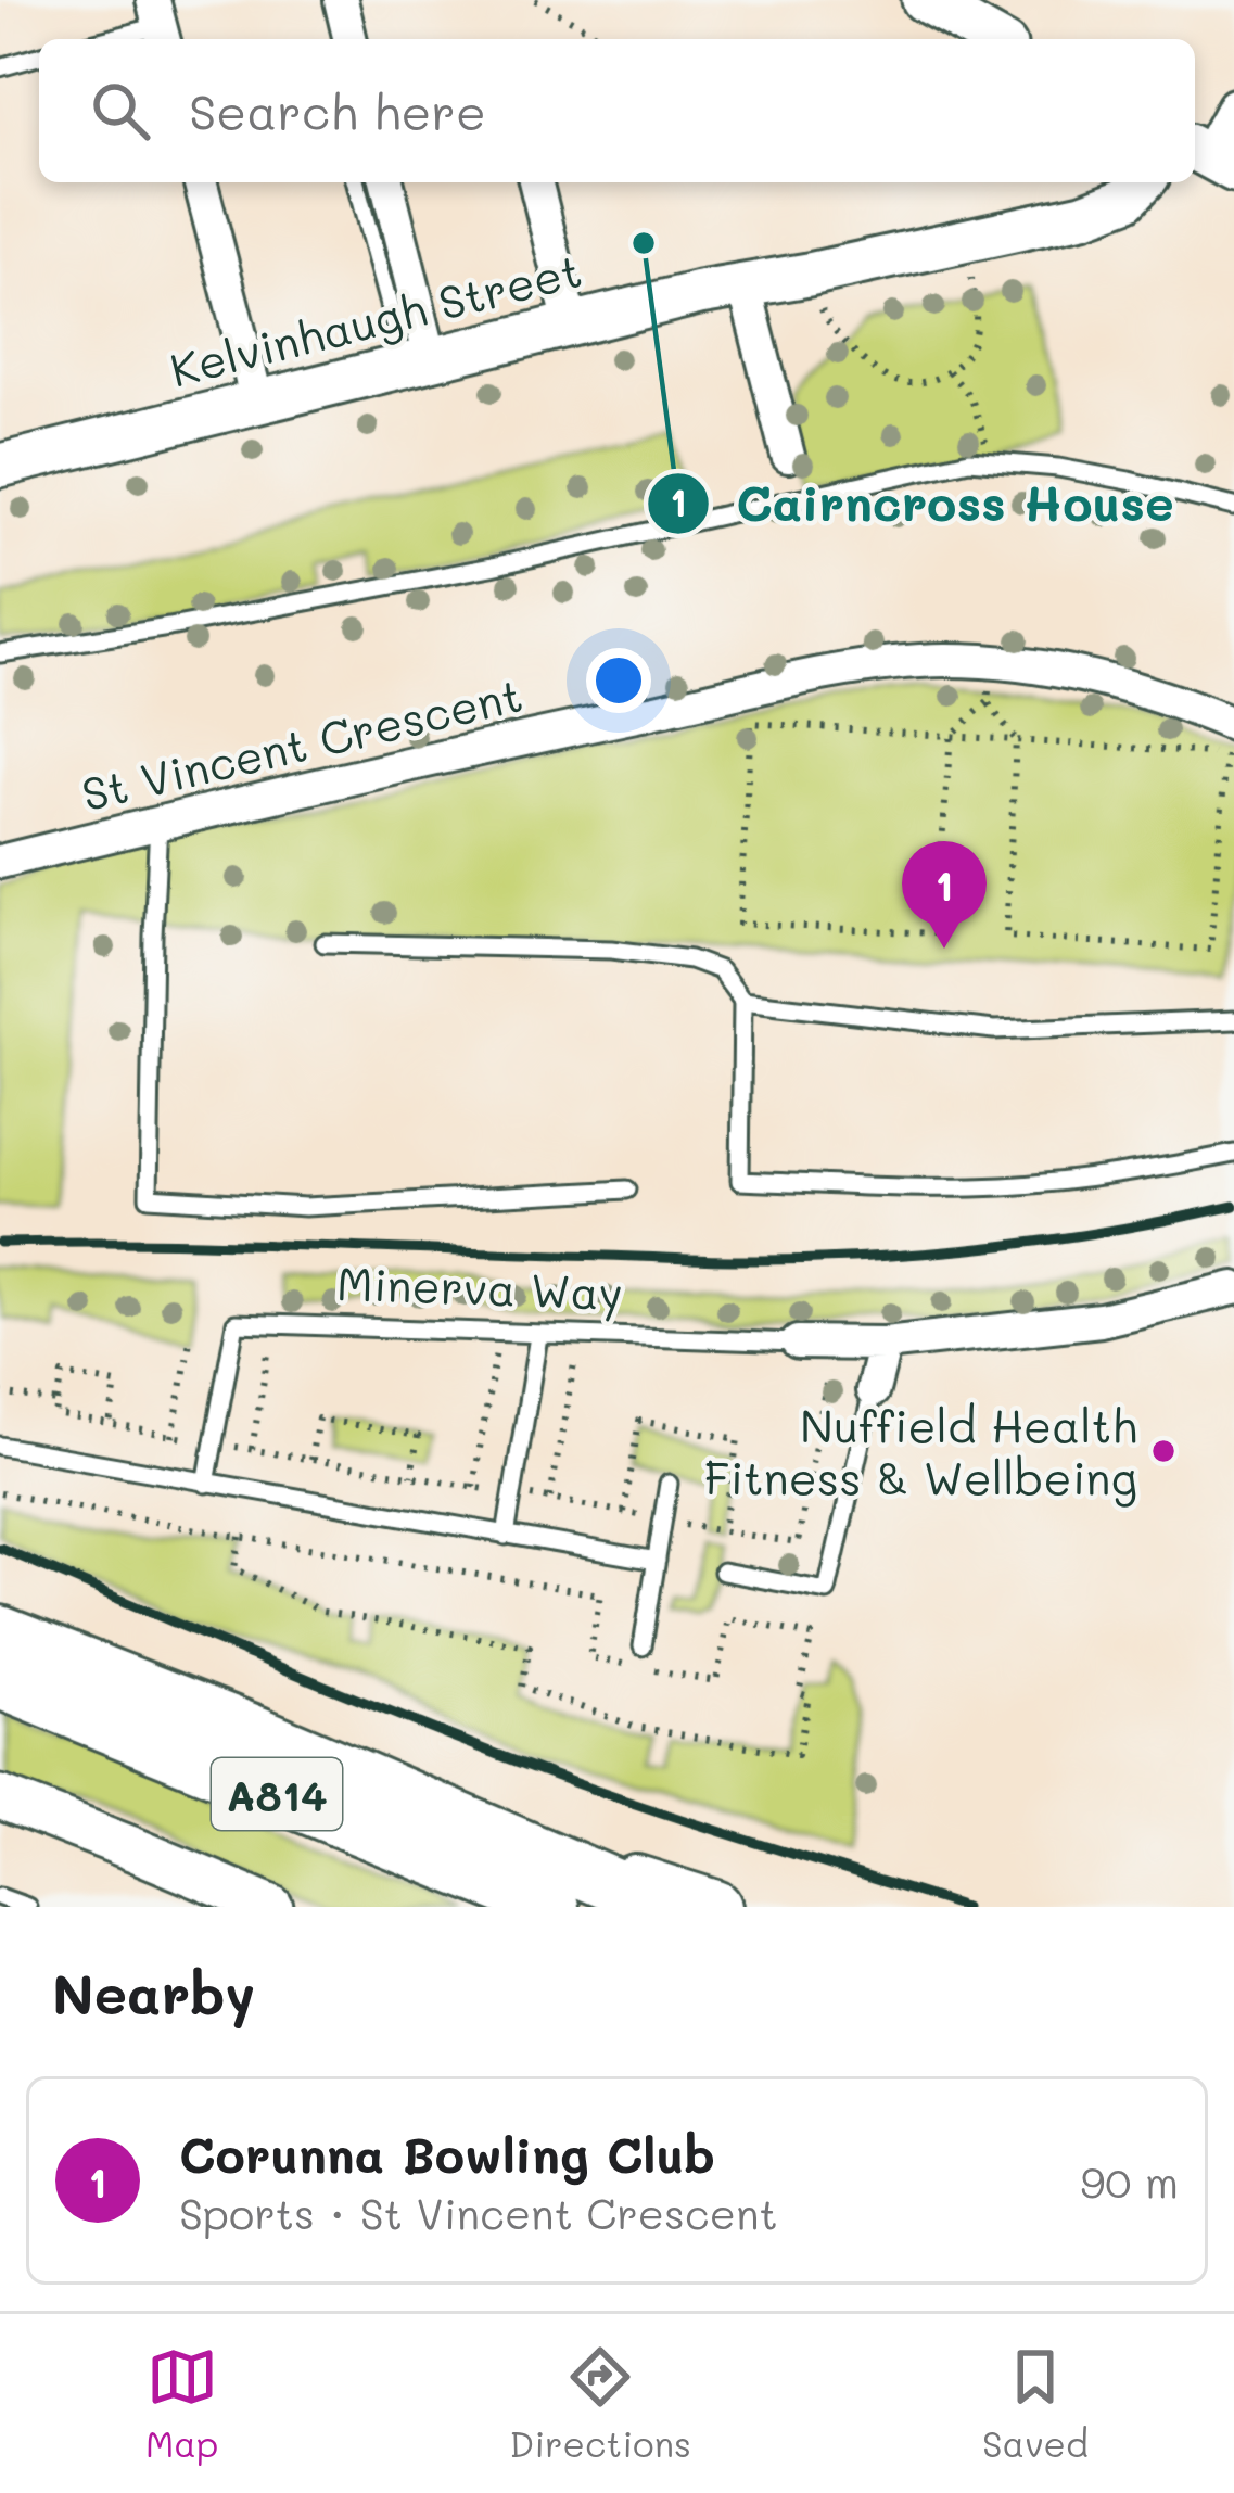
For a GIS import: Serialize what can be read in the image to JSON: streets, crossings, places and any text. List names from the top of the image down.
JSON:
{
  "streets": {
    "main road": ["A814"],
    "street": ["Kelvinhaugh Street", "St Vincent Crescent", "Minerva Way"]
  },
  "places": ["Cairncross House", "Nuffield Health Fitness & Wellbeing"],
  "page": {
    "search": "Search here",
    "pins": "1",
    "heading": "Nearby",
    "list": [
      {
        "mark": "1",
        "name": "Corunna Bowling Club",
        "note": "Sports · St Vincent Crescent",
        "value": "90 m"
      }
    ],
    "nav": ["Map", "Directions", "Saved"]
  }
}
